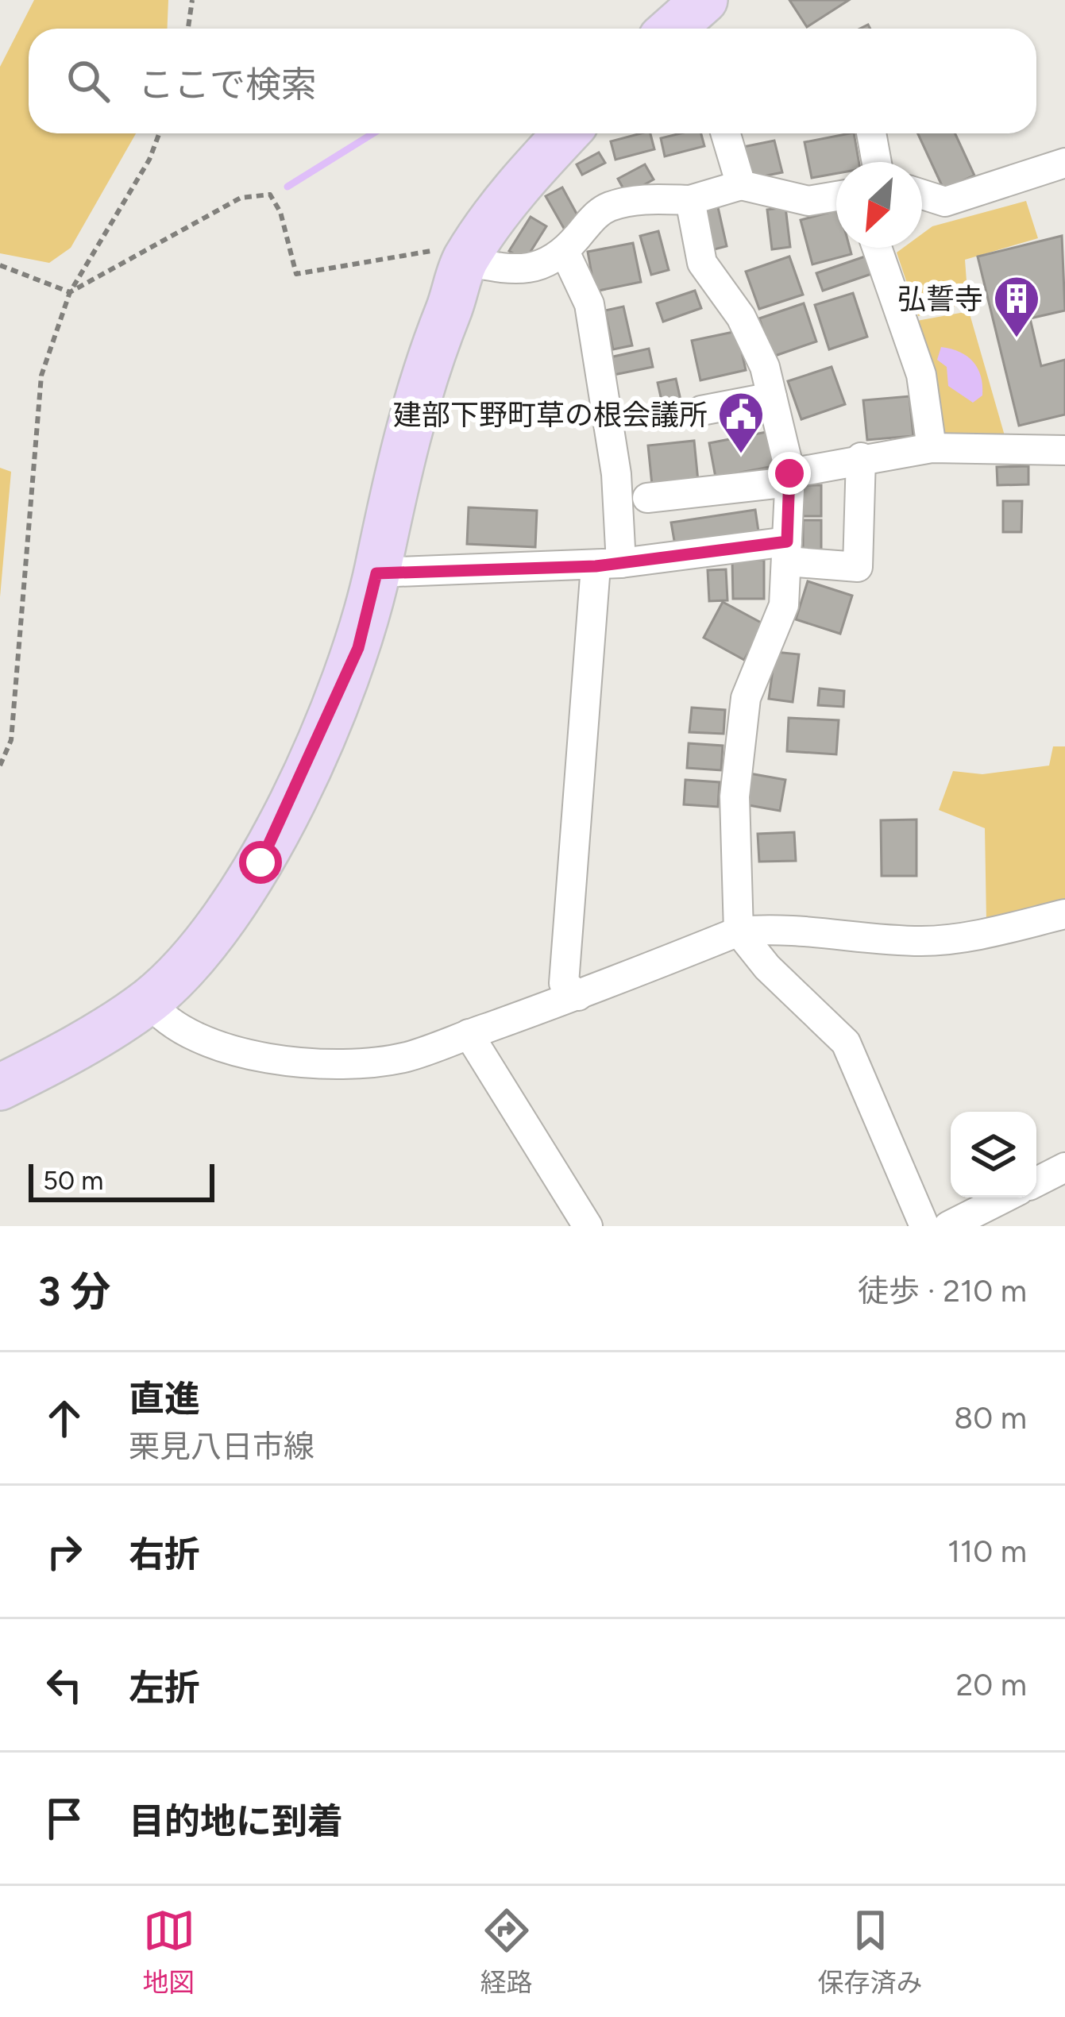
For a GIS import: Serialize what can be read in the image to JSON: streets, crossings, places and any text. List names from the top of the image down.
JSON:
{
  "places": {
    "building": ["弘誓寺"],
    "public building": ["建部下野町草の根会議所"]
  },
  "scale_bar": "50 m",
  "north": "bottom left",
  "page": {
    "search": "ここで検索",
    "scale": "50 m",
    "heading": ["3 分", "徒歩 · 210 m"],
    "list": [
      ["直進", "栗見八日市線", "80 m"],
      ["右折", "110 m"],
      ["左折", "20 m"],
      "目的地に到着"
    ],
    "nav": ["地図", "経路", "保存済み"]
  }
}
